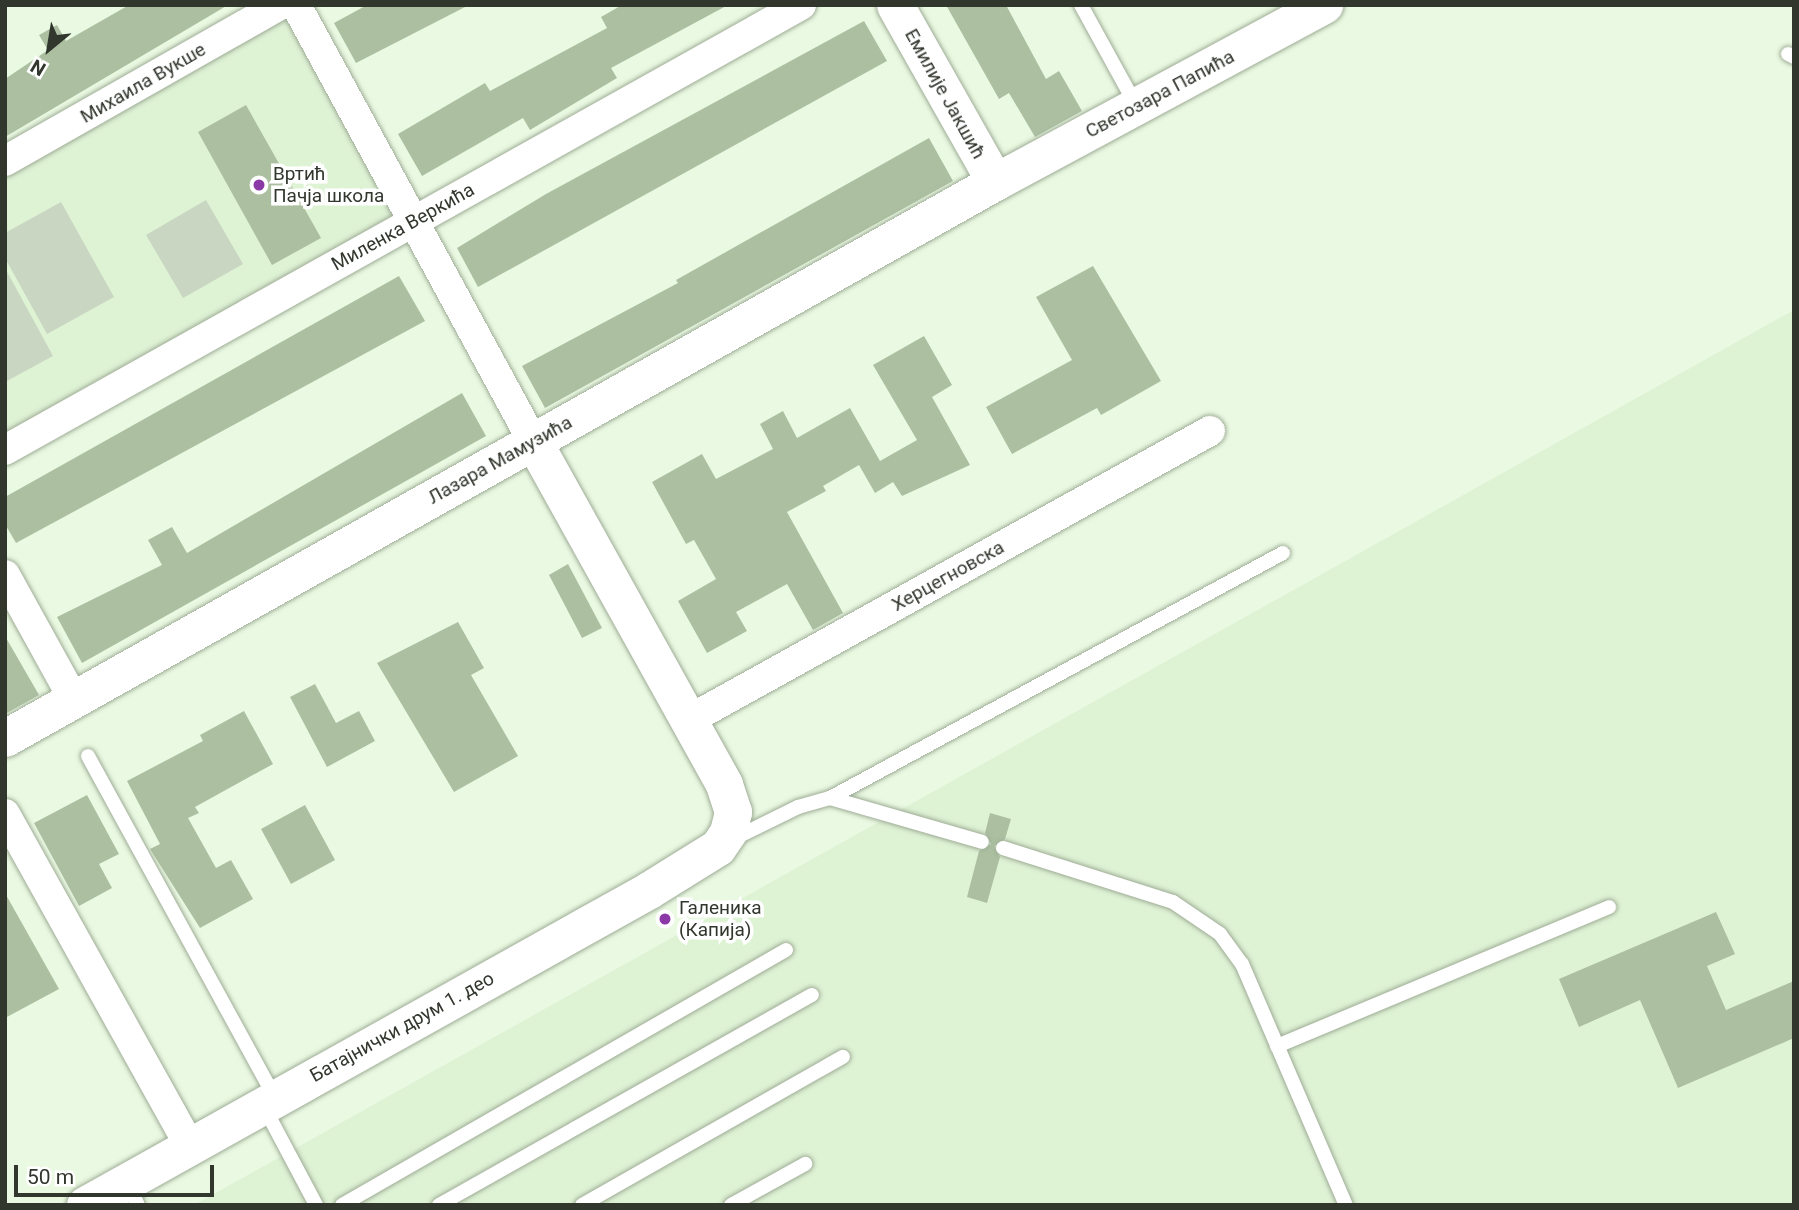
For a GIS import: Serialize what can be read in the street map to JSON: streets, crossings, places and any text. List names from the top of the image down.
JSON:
{
  "streets": {
    "street": [
      "Михаила Вукше",
      "Емилије Јакшић",
      "Светозара Папића",
      "Миленка Веркића",
      "Лазара Мамузића",
      "Херцегновска",
      "Батајнички друм 1. део"
    ]
  },
  "crossings": [
    ["Емилије Јакшић", "Светозара Папића"],
    ["Емилије Јакшић", "Лазара Мамузића"],
    ["Светозара Папића", "Лазара Мамузића"]
  ],
  "places": ["Вртић Пачја школа", "Галеника (Капија)"],
  "scale_bar": "50 m",
  "north": "bottom left"
}
